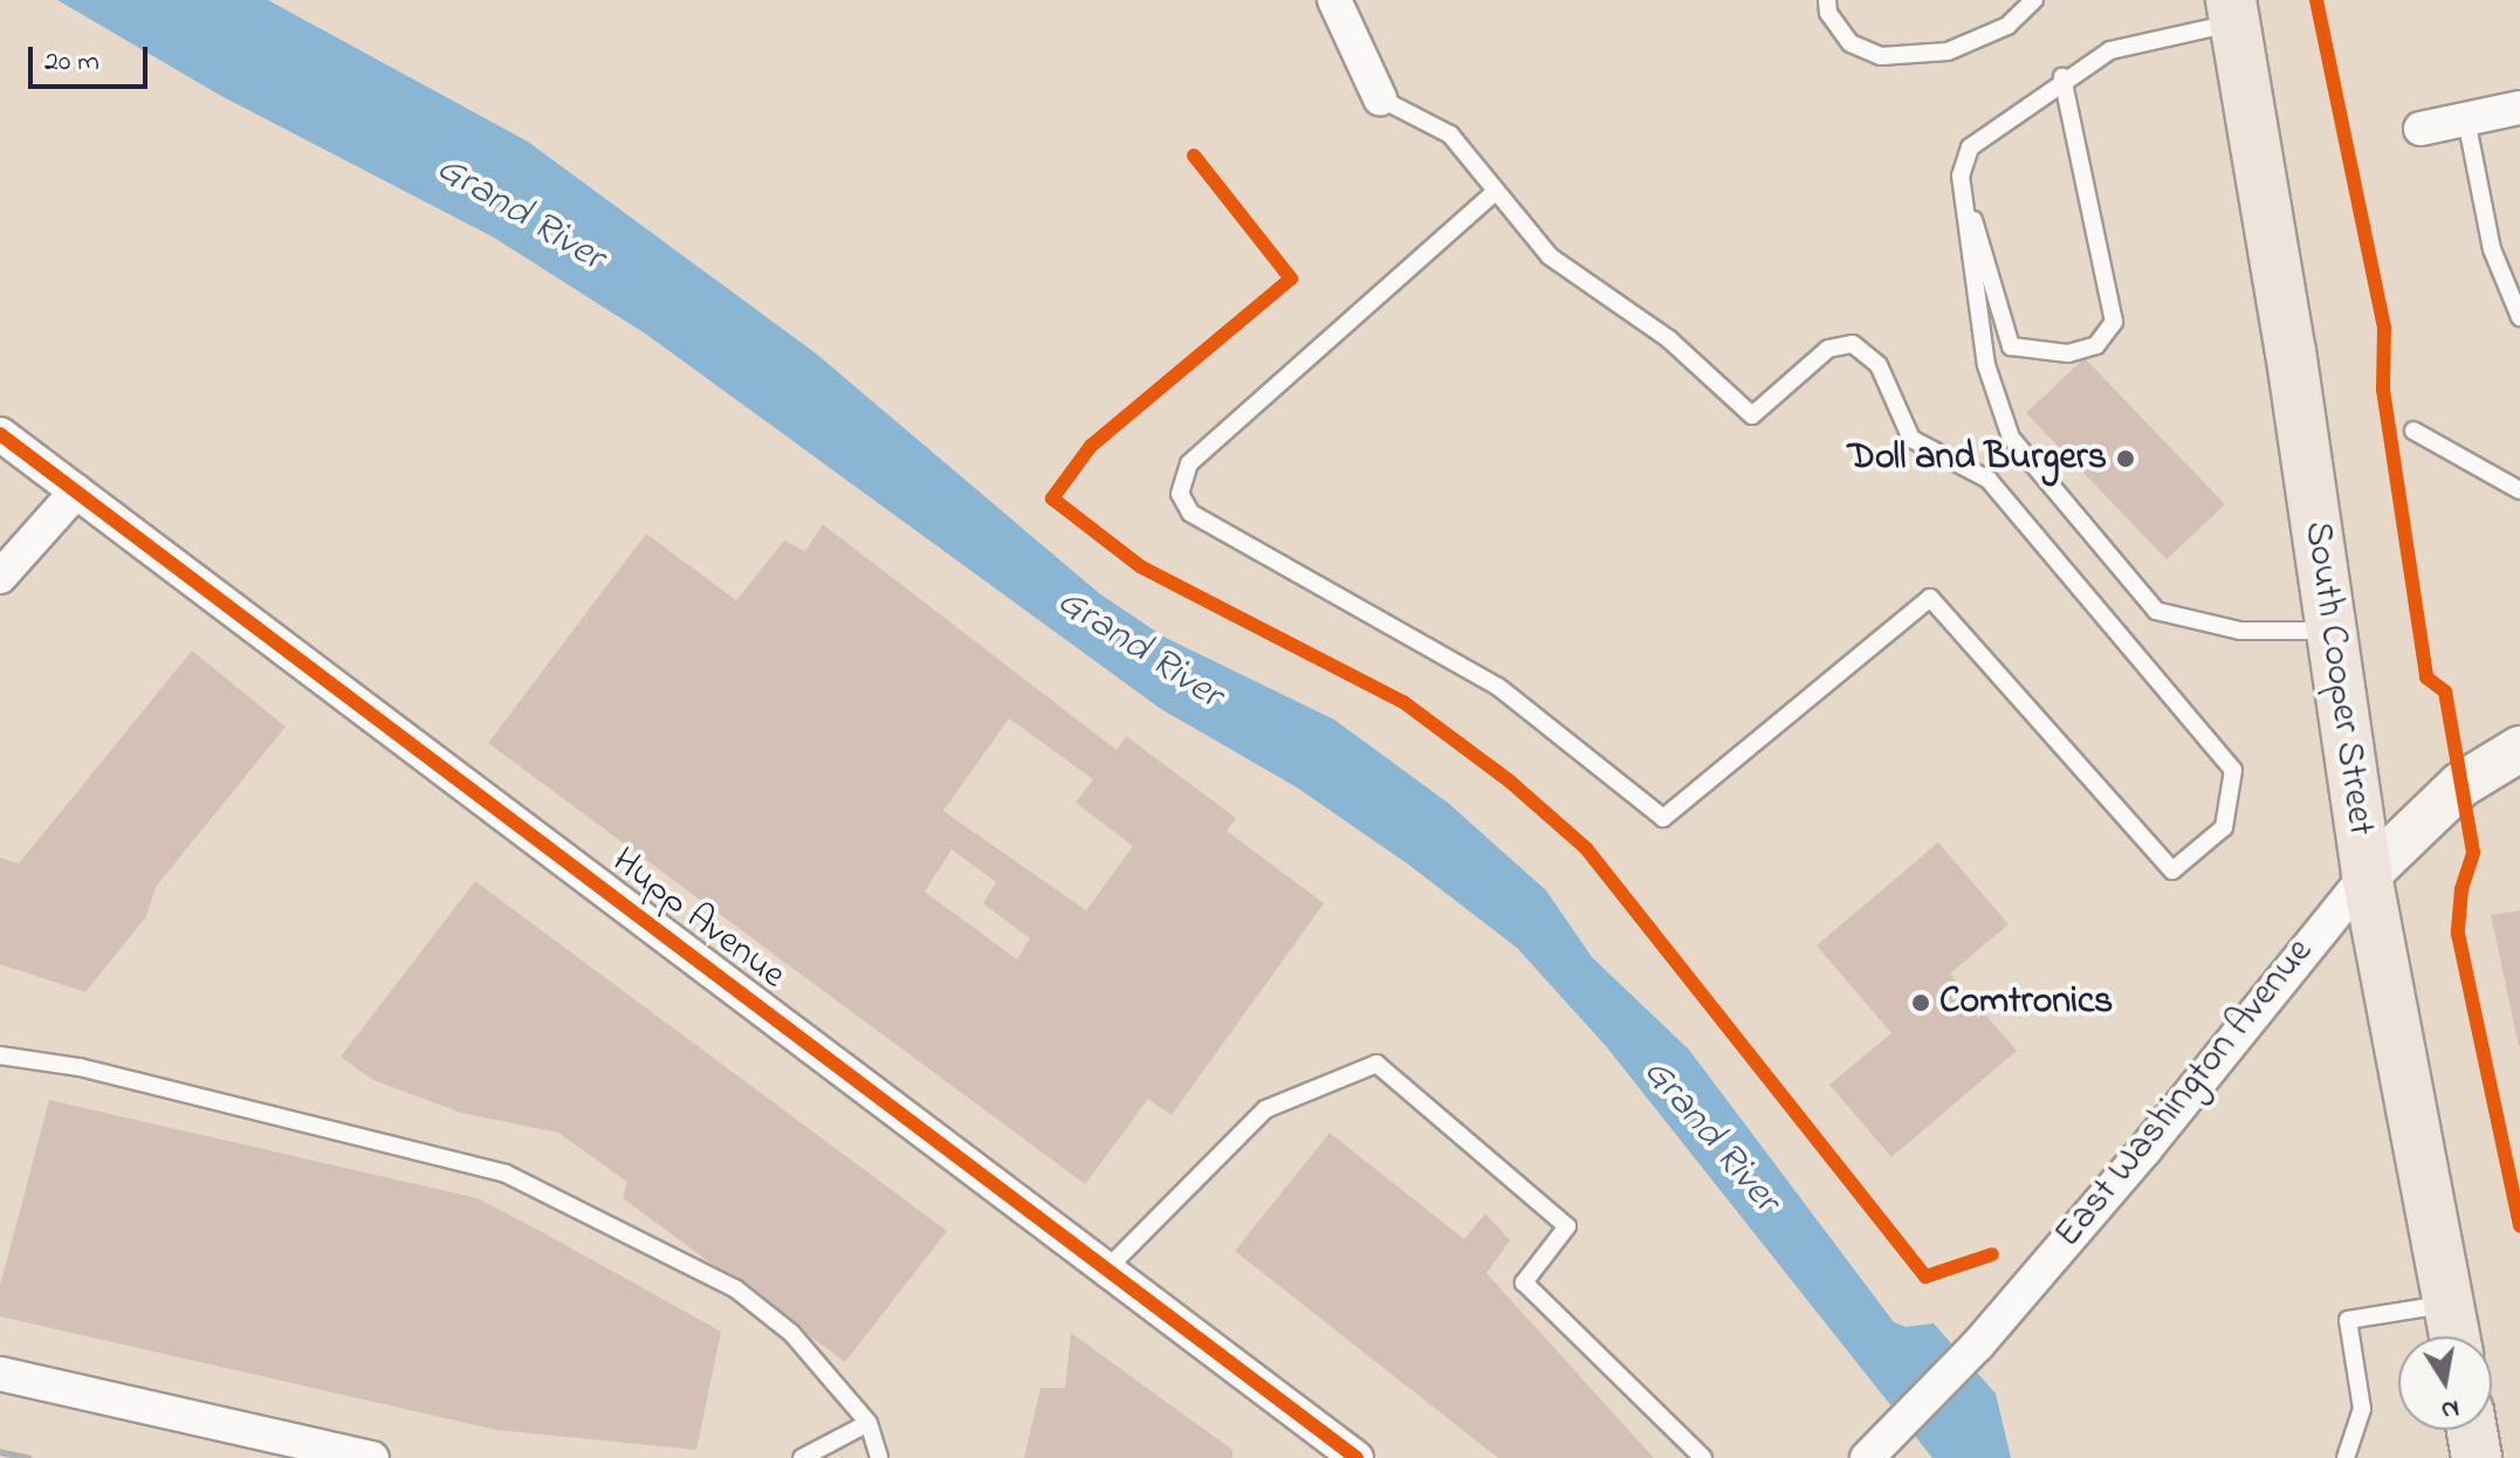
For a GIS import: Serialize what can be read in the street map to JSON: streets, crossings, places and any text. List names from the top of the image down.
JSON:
{
  "streets": {
    "main road": ["South Cooper Street", "East Washington Avenue"],
    "street": ["Hupp Avenue"]
  },
  "crossings": [
    ["South Cooper Street", "East Washington Avenue"]
  ],
  "water": ["Grand River"],
  "places": ["Doll and Burgers", "Comtronics"],
  "scale_bar": "20 m",
  "north": "bottom"
}
